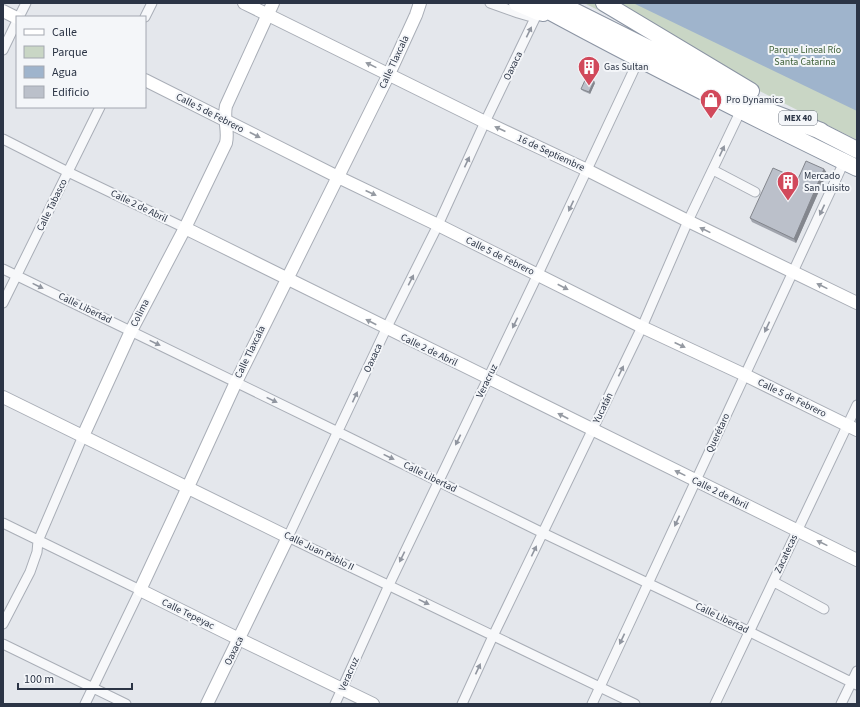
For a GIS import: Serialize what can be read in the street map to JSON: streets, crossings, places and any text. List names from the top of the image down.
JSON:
{
  "streets": {
    "highway": ["MEX 40"],
    "street": [
      "Calle Tlaxcala",
      "Oaxaca",
      "Calle 5 de Febrero",
      "16 de Septiembre",
      "Calle Tabasco",
      "Calle 2 de Abril",
      "Calle Libertad",
      "Colima",
      "Veracruz",
      "Yucatán",
      "Querétaro",
      "Calle Juan Pablo II",
      "Zacatecas",
      "Calle Tepeyac"
    ]
  },
  "crossings": [
    ["Calle Tlaxcala", "Calle 5 de Febrero"],
    ["Calle Tlaxcala", "16 de Septiembre"],
    ["Calle Tlaxcala", "Calle 2 de Abril"],
    ["Calle Tlaxcala", "Calle Libertad"],
    ["Calle Tlaxcala", "Calle Juan Pablo II"],
    ["Calle Tlaxcala", "Calle Tepeyac"],
    ["Oaxaca", "Calle 5 de Febrero"],
    ["Oaxaca", "16 de Septiembre"],
    ["Oaxaca", "Calle 2 de Abril"],
    ["Oaxaca", "Calle Libertad"],
    ["Oaxaca", "Calle Juan Pablo II"],
    ["Oaxaca", "Calle Tepeyac"],
    ["Calle 5 de Febrero", "Colima"],
    ["Calle 5 de Febrero", "Veracruz"],
    ["Calle 5 de Febrero", "Yucatán"],
    ["Calle 5 de Febrero", "Querétaro"],
    ["Calle 5 de Febrero", "Zacatecas"],
    ["MEX 40", "Veracruz"],
    ["MEX 40", "Yucatán"],
    ["MEX 40", "Querétaro"],
    ["16 de Septiembre", "Colima"],
    ["16 de Septiembre", "Veracruz"],
    ["16 de Septiembre", "Yucatán"],
    ["16 de Septiembre", "Querétaro"],
    ["Calle Tabasco", "Calle 2 de Abril"],
    ["Calle Tabasco", "Calle Libertad"],
    ["Calle 2 de Abril", "Colima"],
    ["Calle 2 de Abril", "Veracruz"],
    ["Calle 2 de Abril", "Yucatán"],
    ["Calle 2 de Abril", "Querétaro"],
    ["Calle 2 de Abril", "Zacatecas"],
    ["Calle Libertad", "Colima"],
    ["Calle Libertad", "Veracruz"],
    ["Calle Libertad", "Yucatán"],
    ["Calle Libertad", "Querétaro"],
    ["Calle Libertad", "Zacatecas"],
    ["Colima", "Calle Juan Pablo II"],
    ["Colima", "Calle Tepeyac"],
    ["Veracruz", "Calle Juan Pablo II"],
    ["Veracruz", "Calle Tepeyac"],
    ["Yucatán", "Calle Juan Pablo II"],
    ["Querétaro", "Calle Juan Pablo II"]
  ],
  "one_way": [
    "Oaxaca",
    "Calle 5 de Febrero",
    "16 de Septiembre",
    "Calle 2 de Abril",
    "Calle Libertad",
    "Veracruz",
    "Yucatán",
    "Querétaro"
  ],
  "parks": ["Parque Lineal Río Santa Catarina"],
  "places": {
    "building": ["Gas Sultan", "Mercado San Luisito"],
    "shop": ["Pro Dynamics"]
  },
  "legend": [
    "Calle",
    "Parque",
    "Agua",
    "Edificio"
  ],
  "scale_bar": "100 m"
}
